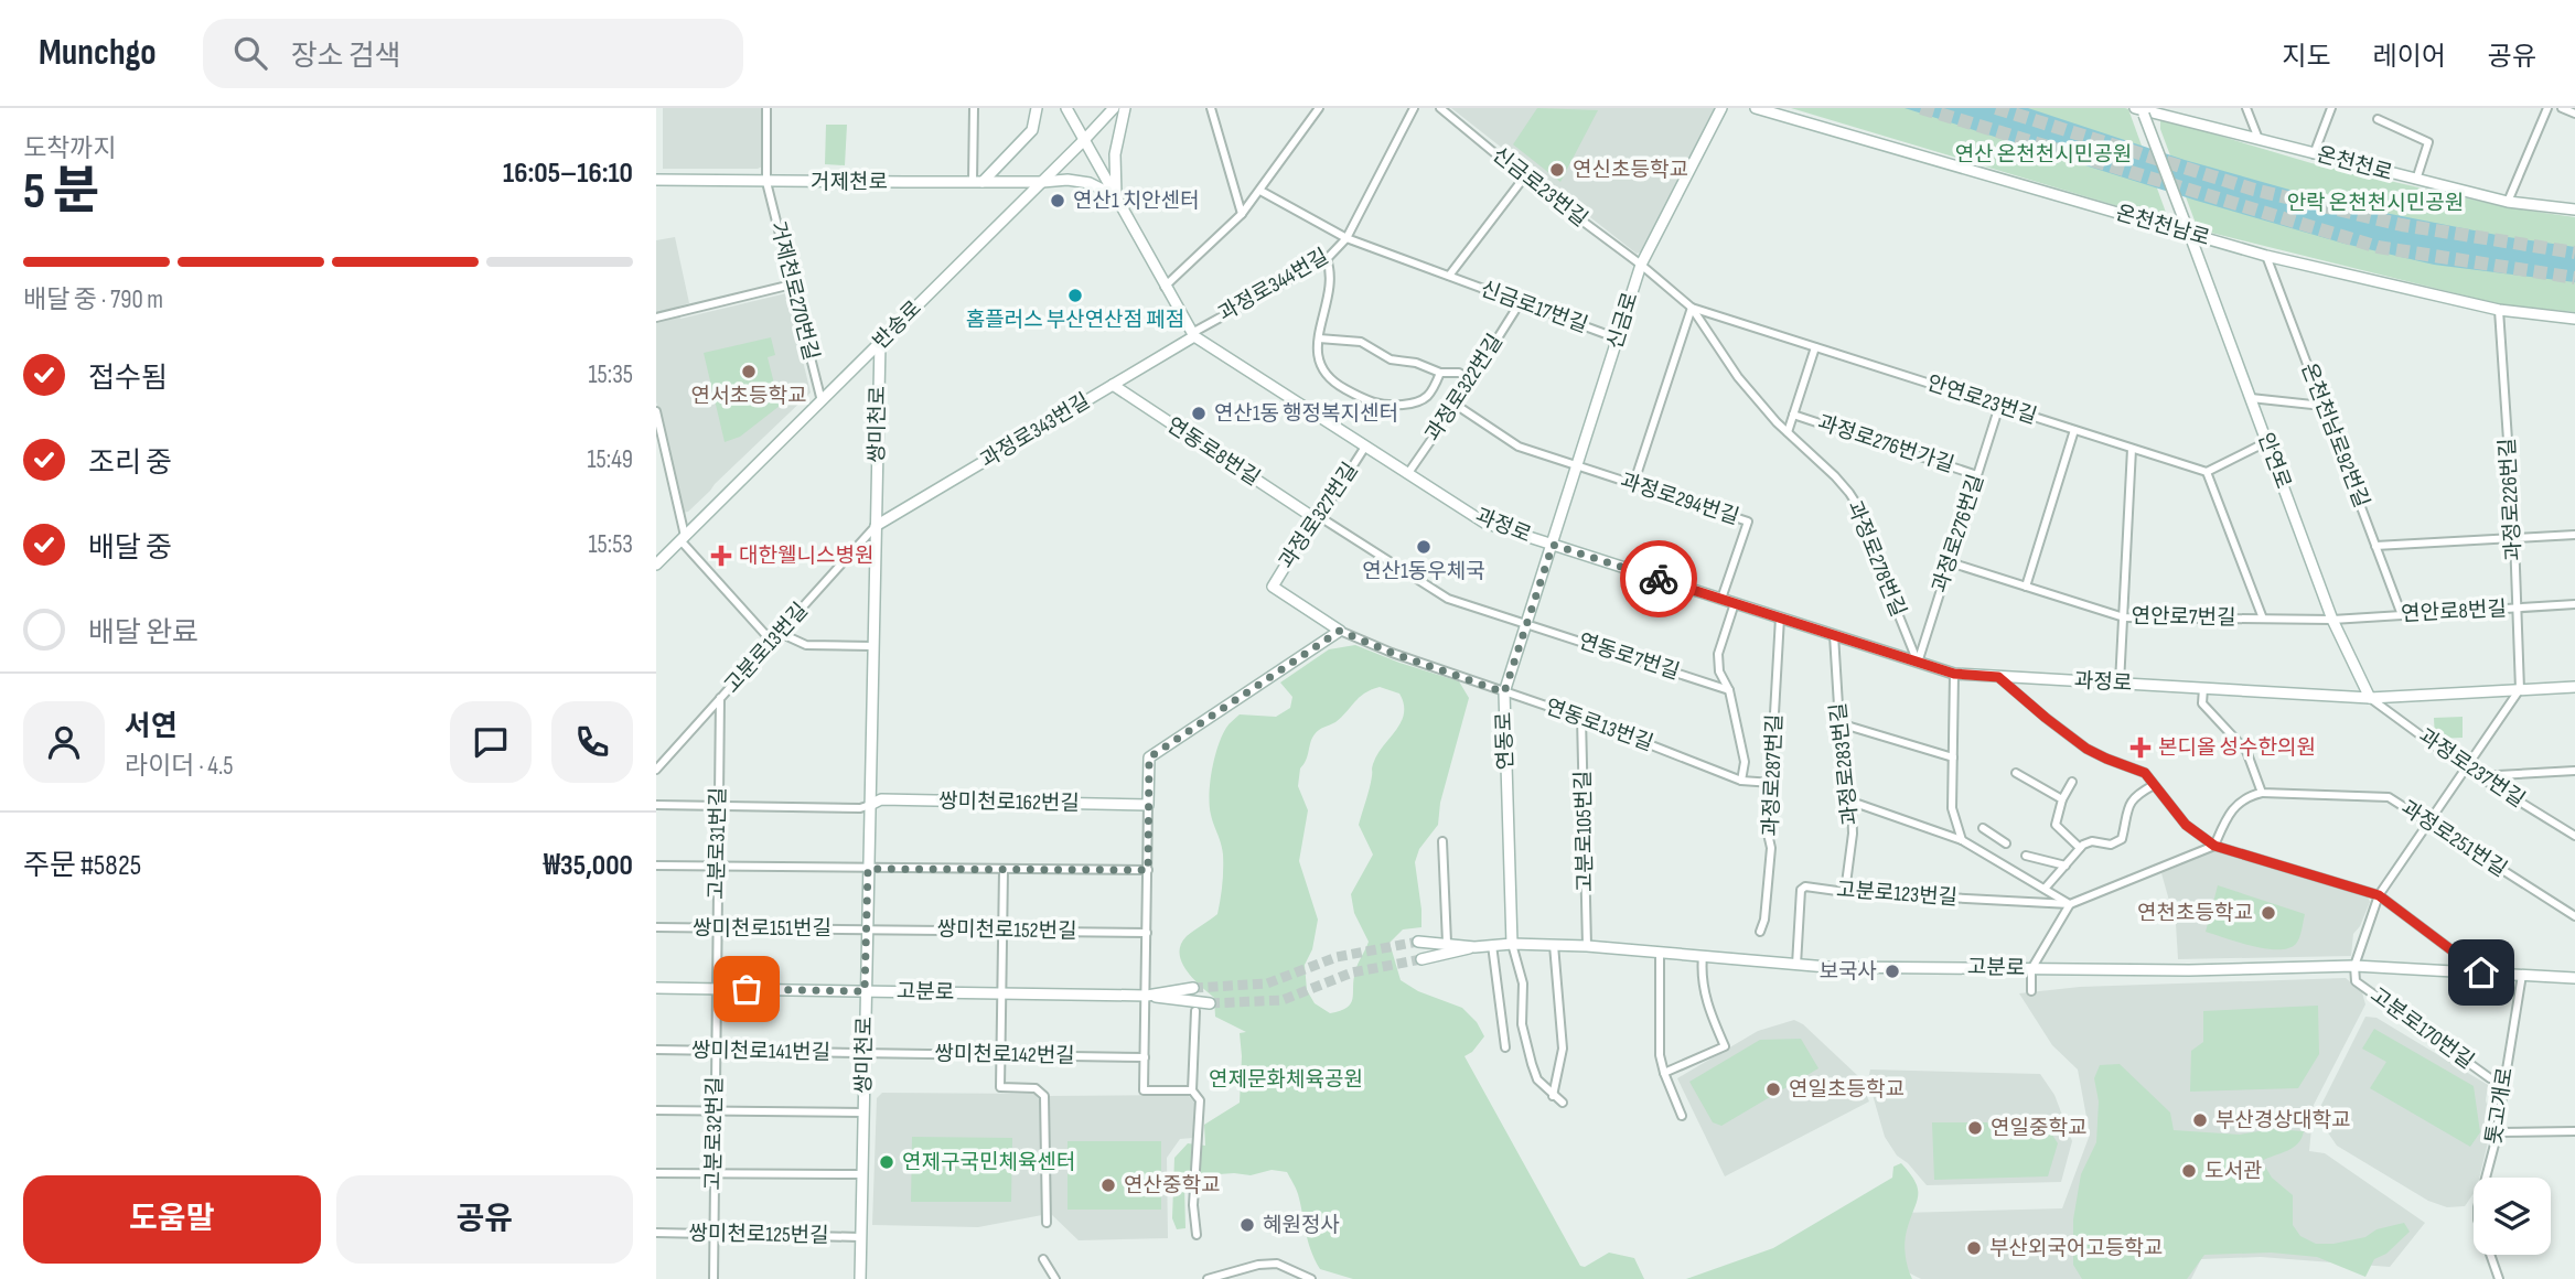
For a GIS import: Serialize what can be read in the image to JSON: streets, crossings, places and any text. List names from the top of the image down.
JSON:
{
  "streets": {
    "street": [
      "온천천로",
      "거제천로",
      "신금로23번길",
      "온천천남로",
      "과정로344번길",
      "거제천로270번길",
      "신금로17번길",
      "신금로",
      "반송로",
      "과정로322번길",
      "안연로23번길",
      "쌍미천로",
      "과정로343번길",
      "온천천남로92번길",
      "과정로276번가길",
      "연동로8번길",
      "안연로",
      "과정로294번길",
      "과정로226번길",
      "과정로327번길",
      "과정로",
      "과정로276번길",
      "과정로278번길",
      "연안로8번길",
      "연안로7번길",
      "고분로13번길",
      "연동로7번길",
      "연동로13번길",
      "연동로",
      "과정로283번길",
      "과정로237번길",
      "과정로287번길",
      "쌍미천로162번길",
      "고분로105번길",
      "과정로251번길",
      "고분로31번길",
      "고분로123번길",
      "쌍미천로151번길",
      "쌍미천로152번길",
      "고분로",
      "고분로170번길",
      "쌍미천로141번길",
      "쌍미천로142번길",
      "톳고개로",
      "고분로32번길",
      "쌍미천로125번길"
    ]
  },
  "crossings": [
    ["온천천로", "안연로"],
    ["거제천로", "거제천로270번길"],
    ["거제천로", "반송로"],
    ["거제천로", "과정로"],
    ["신금로23번길", "신금로17번길"],
    ["신금로23번길", "신금로"],
    ["신금로23번길", "과정로278번길"],
    ["온천천남로", "온천천남로92번길"],
    ["온천천남로", "안연로"],
    ["온천천남로", "과정로226번길"],
    ["과정로344번길", "신금로17번길"],
    ["과정로344번길", "과정로343번길"],
    ["과정로344번길", "과정로"],
    ["거제천로270번길", "반송로"],
    ["신금로17번길", "신금로"],
    ["신금로17번길", "과정로322번길"],
    ["신금로", "과정로294번길"],
    ["신금로", "과정로"],
    ["신금로", "과정로278번길"],
    ["신금로", "연동로"],
    ["반송로", "쌍미천로"],
    ["반송로", "과정로"],
    ["과정로322번길", "과정로294번길"],
    ["과정로322번길", "과정로"],
    ["안연로23번길", "과정로276번길"],
    ["안연로23번길", "과정로278번길"],
    ["쌍미천로", "과정로343번길"],
    ["쌍미천로", "고분로13번길"],
    ["쌍미천로", "쌍미천로162번길"],
    ["쌍미천로", "쌍미천로151번길"],
    ["쌍미천로", "쌍미천로152번길"],
    ["쌍미천로", "고분로"],
    ["쌍미천로", "쌍미천로141번길"],
    ["쌍미천로", "쌍미천로142번길"],
    ["쌍미천로", "쌍미천로125번길"],
    ["과정로343번길", "연동로8번길"],
    ["과정로343번길", "과정로"],
    ["과정로343번길", "고분로13번길"],
    ["온천천남로92번길", "연안로8번길"],
    ["과정로276번가길", "과정로276번길"],
    ["연동로8번길", "과정로327번길"],
    ["연동로8번길", "연동로7번길"],
    ["연동로8번길", "연동로"],
    ["안연로", "과정로"],
    ["안연로", "연안로8번길"],
    ["안연로", "연안로7번길"],
    ["안연로", "과정로237번길"],
    ["과정로294번길", "과정로"],
    ["과정로226번길", "과정로"],
    ["과정로226번길", "연안로8번길"],
    ["과정로327번길", "과정로"],
    ["과정로327번길", "연동로13번길"],
    ["과정로", "과정로276번길"],
    ["과정로", "과정로278번길"],
    ["과정로", "연동로"],
    ["과정로", "과정로283번길"],
    ["과정로", "과정로237번길"],
    ["과정로", "과정로287번길"],
    ["과정로276번길", "과정로278번길"],
    ["과정로276번길", "연안로7번길"],
    ["연안로8번길", "연안로7번길"],
    ["고분로13번길", "고분로31번길"],
    ["연동로7번길", "연동로"],
    ["연동로13번길", "연동로"],
    ["연동로13번길", "과정로287번길"],
    ["연동로13번길", "고분로105번길"],
    ["연동로", "고분로"],
    ["과정로283번길", "고분로123번길"],
    ["고분로105번길", "고분로"],
    ["고분로31번길", "쌍미천로151번길"],
    ["고분로31번길", "고분로"],
    ["고분로31번길", "고분로32번길"],
    ["고분로123번길", "고분로"],
    ["쌍미천로151번길", "쌍미천로152번길"],
    ["고분로", "고분로170번길"],
    ["고분로", "톳고개로"],
    ["고분로", "고분로32번길"],
    ["고분로170번길", "톳고개로"],
    ["쌍미천로141번길", "쌍미천로142번길"],
    ["쌍미천로141번길", "고분로32번길"],
    ["고분로32번길", "쌍미천로125번길"]
  ],
  "parks": ["연산 온천천시민공원", "안락 온천천시민공원", "연제문화체육공원"],
  "places": {
    "other": [
      "연신초등학교",
      "연산1 치안센터",
      "홈플러스 부산연산점 페점",
      "연서초등학교",
      "연산1동 행정복지센터",
      "연산1동우체국",
      "연천초등학교",
      "보국사",
      "연일초등학교",
      "부산경상대학교",
      "연일중학교",
      "연제구국민체육센터",
      "도서관",
      "연산중학교",
      "혜원정사",
      "부산외국어고등학교"
    ],
    "health": ["대한웰니스병원", "본디올 성수한의원"]
  },
  "page": {
    "header": "Munchgo",
    "search": "장소 검색",
    "nav": ["지도", "레이어", "공유"],
    "heading": ["5 분", "도착까지", "16:05–16:10"],
    "panel": [
      "서연",
      "라이더 · 4.5",
      "주문 #5825",
      "₩35,000"
    ],
    "bar": "배달 중 · 790 m",
    "list": [
      ["접수됨", "15:35"],
      ["조리 중", "15:49"],
      ["배달 중", "15:53"],
      "배달 완료"
    ],
    "buttons": ["도움말", "공유"]
  }
}
